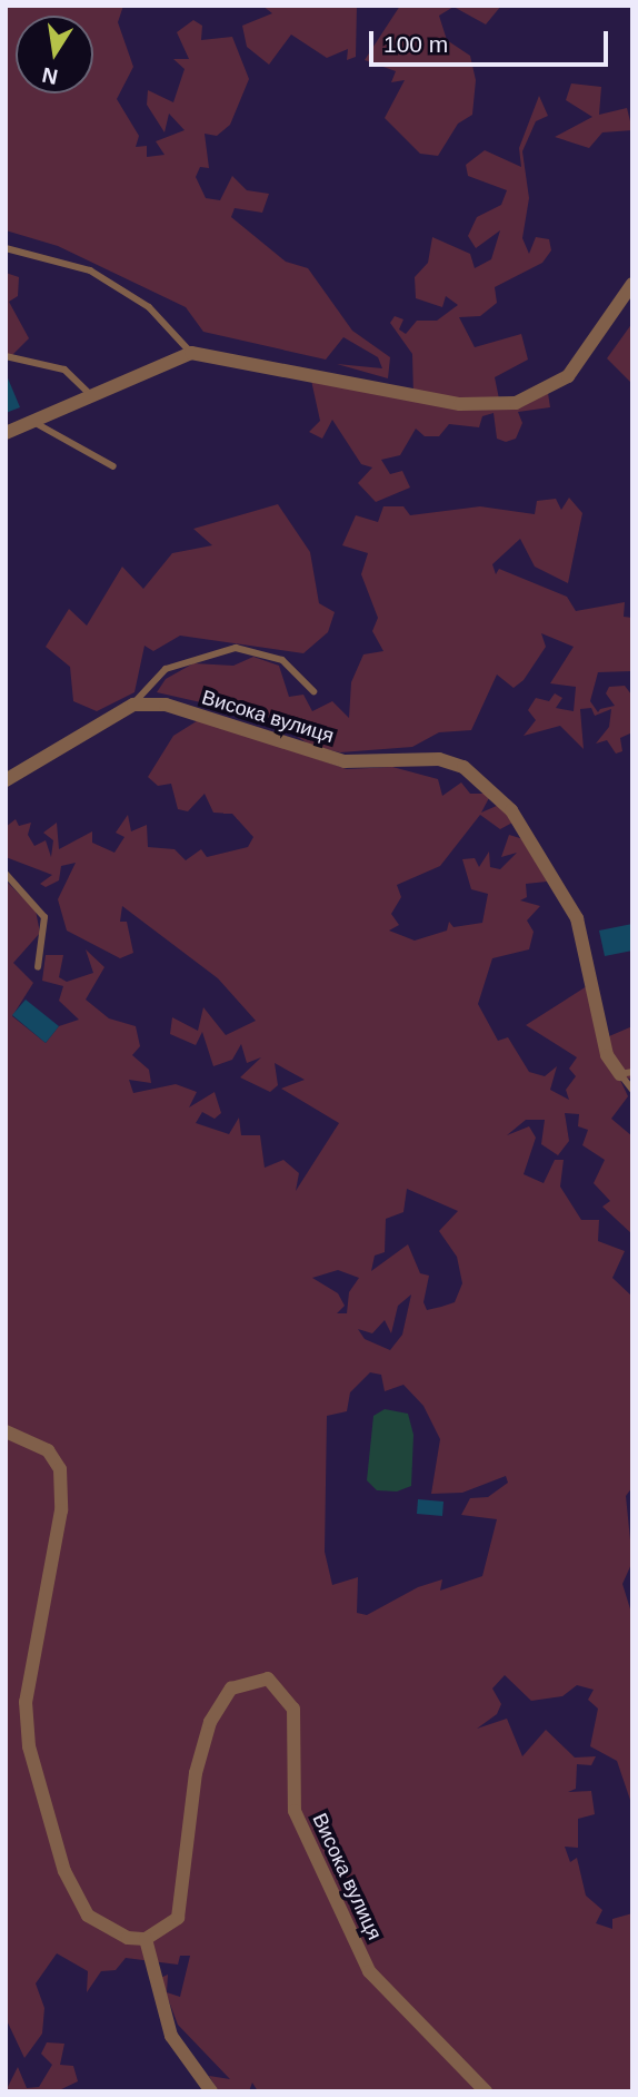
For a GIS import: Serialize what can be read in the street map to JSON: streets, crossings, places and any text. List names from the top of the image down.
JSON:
{
  "streets": {
    "street": ["Висока вулиця"]
  },
  "scale_bar": "100 m",
  "north": "bottom"
}
